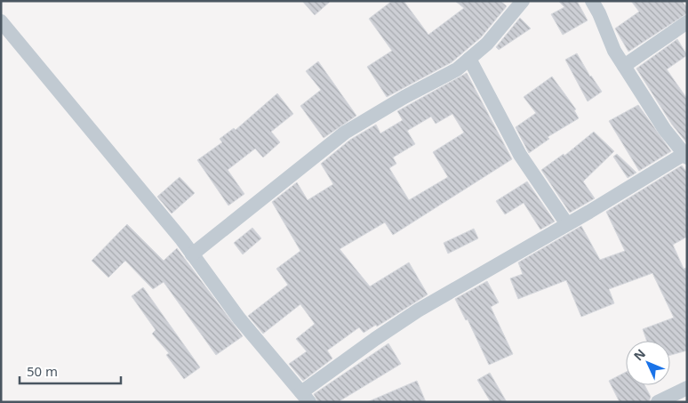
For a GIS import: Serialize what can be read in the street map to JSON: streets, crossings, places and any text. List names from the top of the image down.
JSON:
{
  "scale_bar": "50 m",
  "north": "top left"
}
